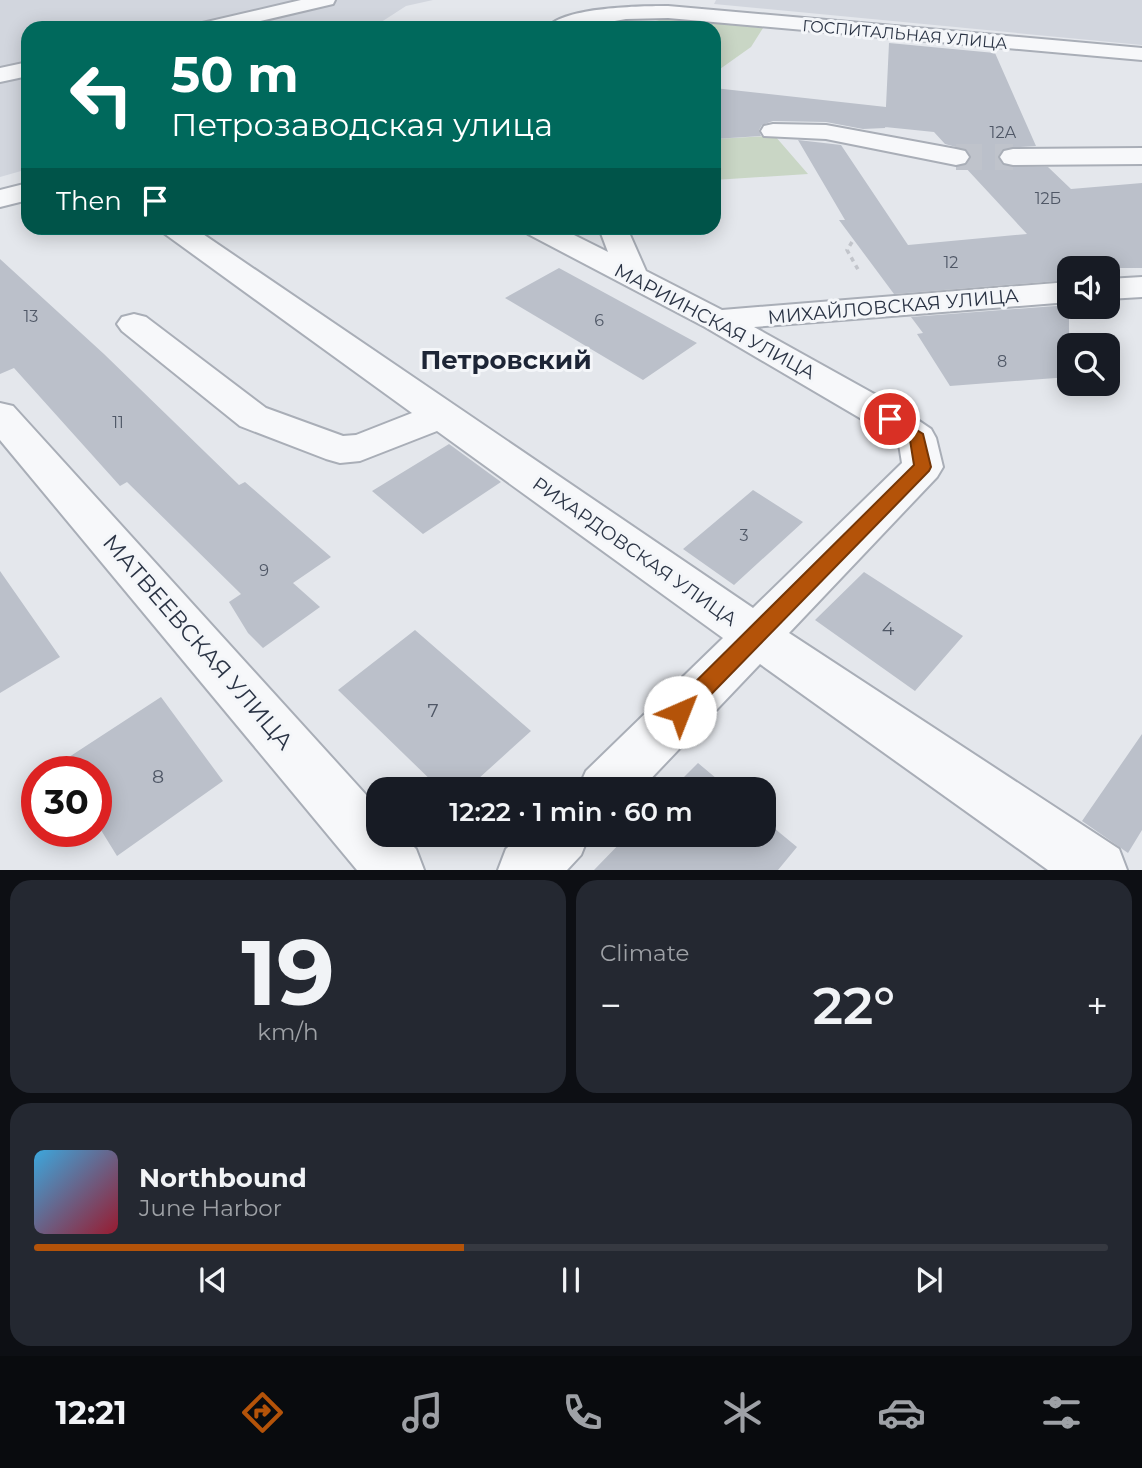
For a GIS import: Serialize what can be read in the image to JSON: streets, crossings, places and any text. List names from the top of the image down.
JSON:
{
  "streets": {
    "street": [
      "ГОСПИТАЛЬНАЯ УЛИЦА",
      "МИХАЙЛОВСКАЯ УЛИЦА",
      "МАРИИНСКАЯ УЛИЦА",
      "РИХАРДОВСКАЯ УЛИЦА",
      "МАТВЕЕВСКАЯ УЛИЦА"
    ]
  },
  "crossings": [
    ["МИХАЙЛОВСКАЯ УЛИЦА", "МАРИИНСКАЯ УЛИЦА"],
    ["МАРИИНСКАЯ УЛИЦА", "РИХАРДОВСКАЯ УЛИЦА"]
  ],
  "districts": ["Петровский"],
  "house_numbers": [
    "12А",
    "12Б",
    "12",
    "13",
    "6",
    "8",
    "11",
    "3",
    "9",
    "4",
    "7",
    "8"
  ],
  "page": {
    "turn": ["50 m", "Петрозаводская улица"],
    "then": "Then",
    "limit": "30",
    "trip": "12:22 · 1 min · 60 m",
    "tile": [
      ["19", "km/h"],
      "Climate"
    ],
    "heat": ["−", "22°", "+"],
    "song": ["Northbound", "June Harbor"],
    "tabs": "12:21"
  }
}
